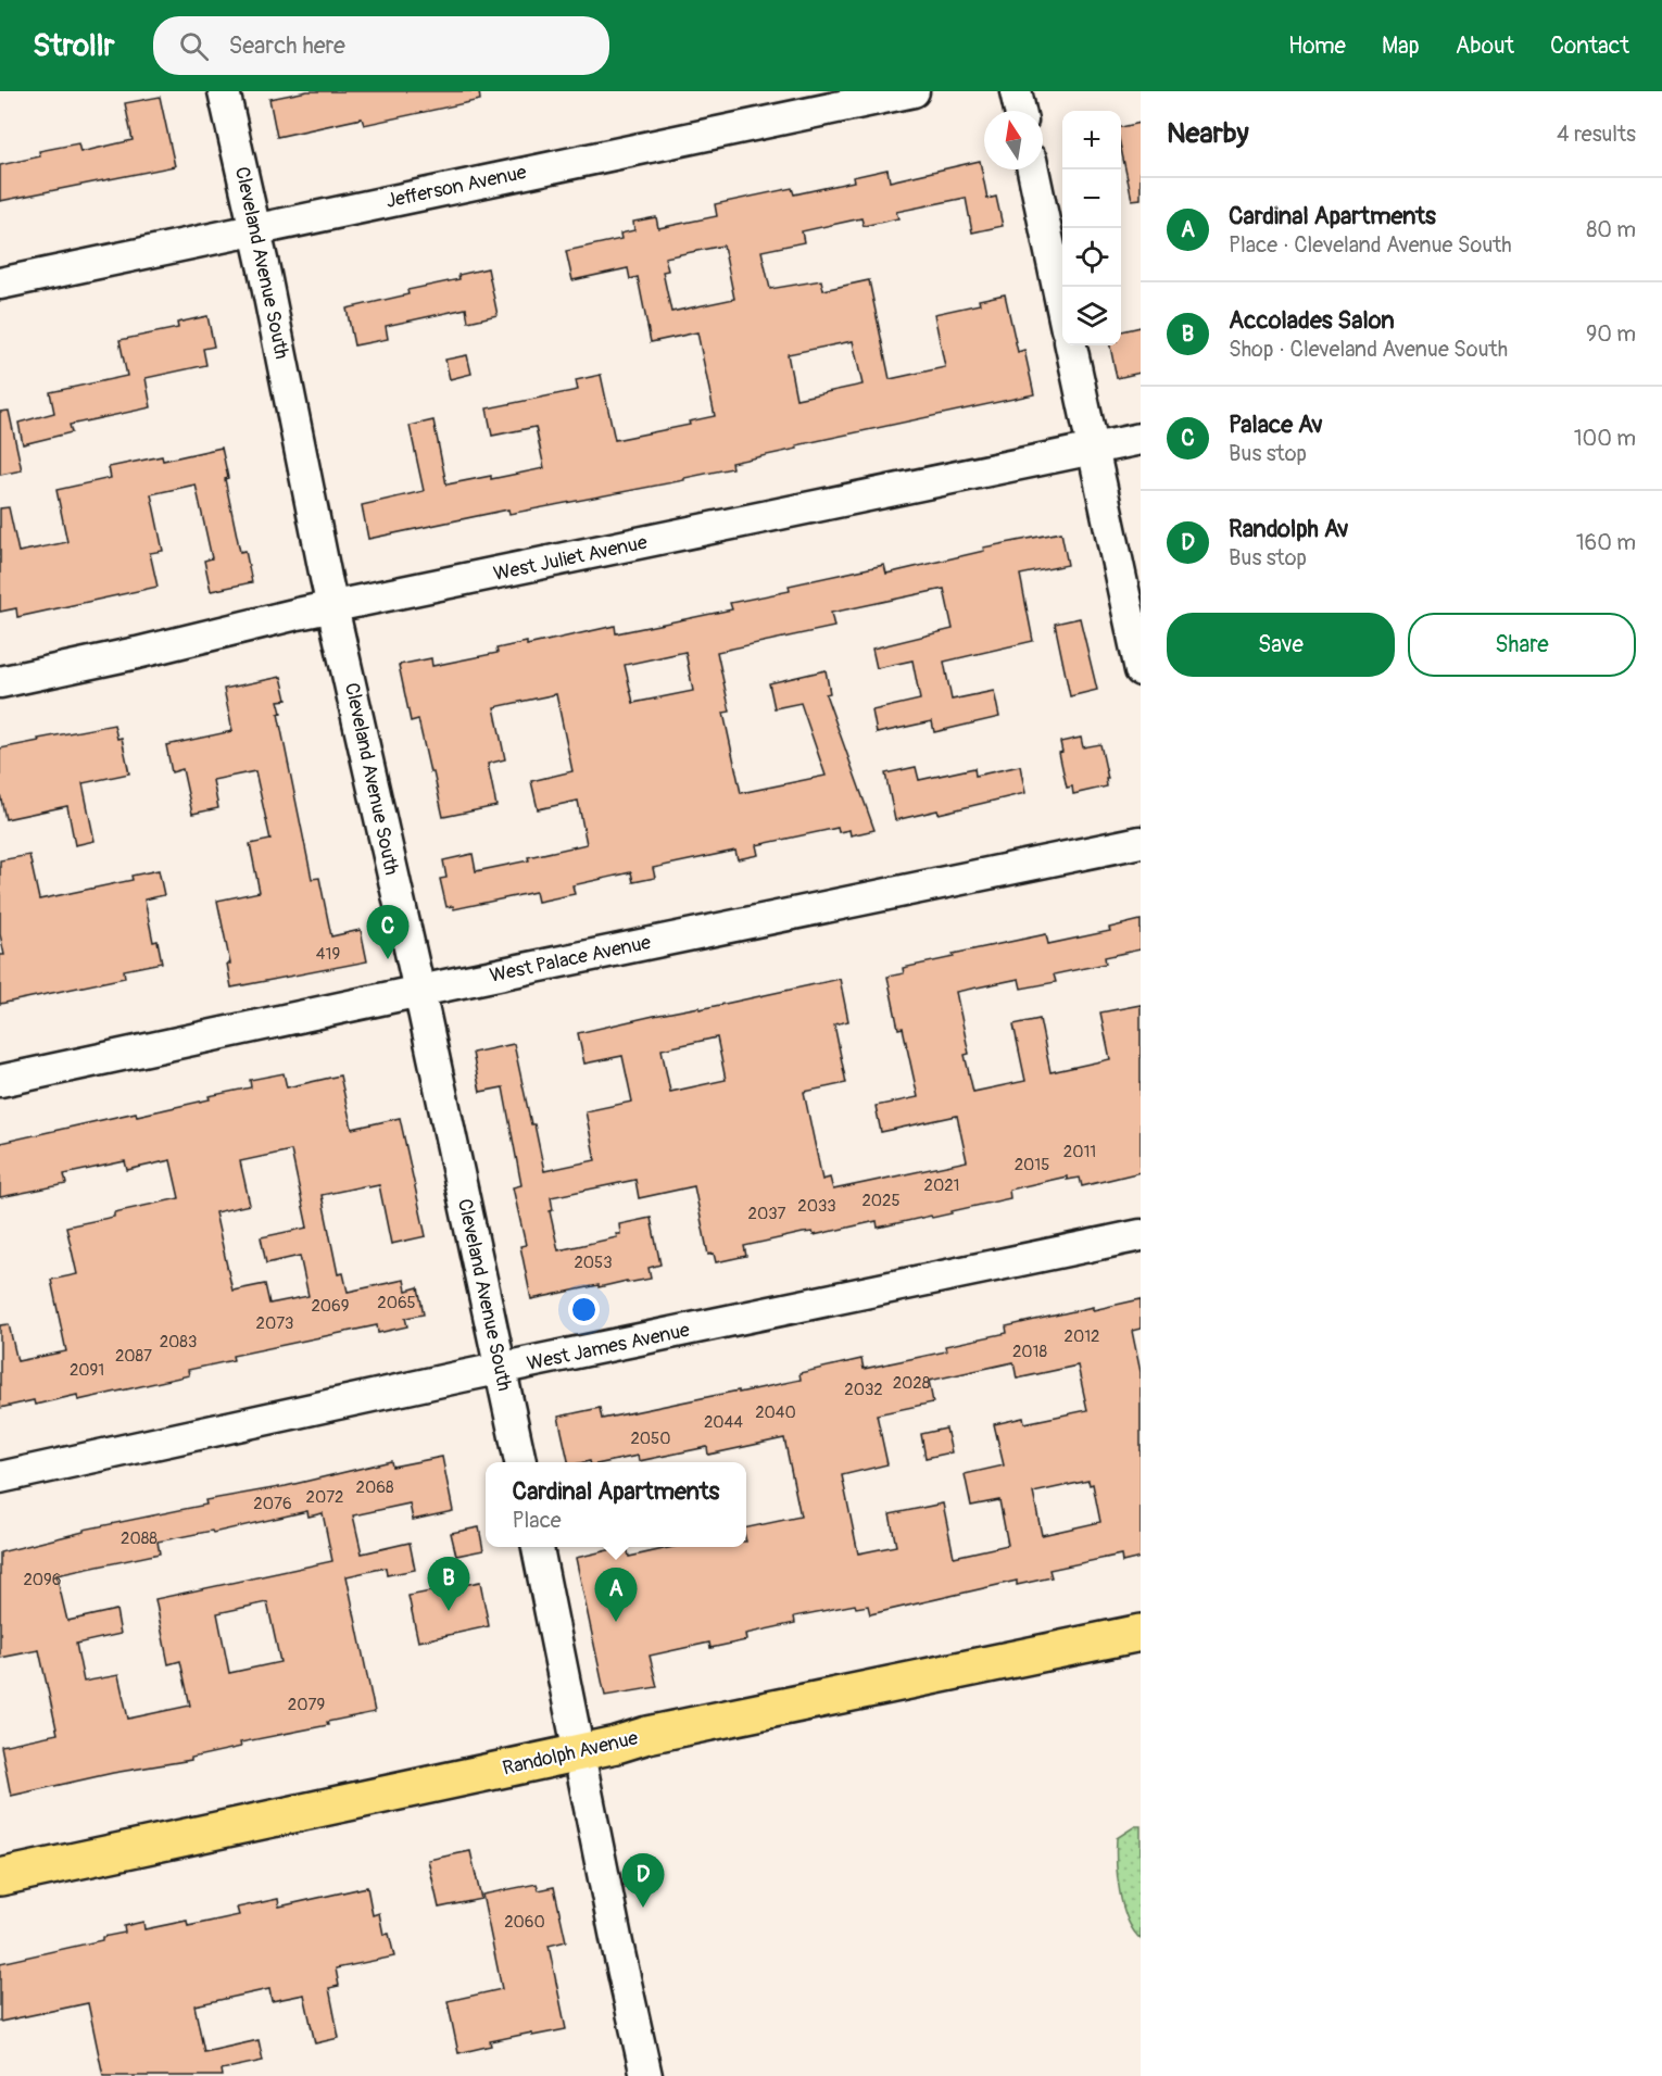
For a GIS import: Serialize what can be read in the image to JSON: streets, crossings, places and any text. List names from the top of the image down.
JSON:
{
  "streets": {
    "main road": ["Randolph Avenue"],
    "street": [
      "Jefferson Avenue",
      "Cleveland Avenue South",
      "West Juliet Avenue",
      "West Palace Avenue",
      "West James Avenue"
    ]
  },
  "crossings": [
    ["Jefferson Avenue", "Cleveland Avenue South"],
    ["Cleveland Avenue South", "West Juliet Avenue"],
    ["Cleveland Avenue South", "West Palace Avenue"],
    ["Cleveland Avenue South", "West James Avenue"]
  ],
  "house_numbers": [
    "419",
    "2011",
    "2015",
    "2021",
    "2025",
    "2033",
    "2037",
    "2053",
    "2065",
    "2069",
    "2073",
    "2012",
    "2083",
    "2018",
    "2087",
    "2091",
    "2028",
    "2032",
    "2040",
    "2044",
    "2050",
    "2068",
    "2072",
    "2076",
    "2088",
    "2096",
    "2079",
    "2060"
  ],
  "north": "top",
  "page": {
    "header": "Strollr",
    "search": "Search here",
    "nav": [
      "Home",
      "Map",
      "About",
      "Contact"
    ],
    "heading": ["Nearby", "4 results"],
    "map_buttons": ["+", "−"],
    "list": [
      {
        "mark": "A",
        "name": "Cardinal Apartments",
        "note": "Place · Cleveland Avenue South",
        "value": "80 m"
      },
      {
        "mark": "B",
        "name": "Accolades Salon",
        "note": "Shop · Cleveland Avenue South",
        "value": "90 m"
      },
      {
        "mark": "C",
        "name": "Palace Av",
        "note": "Bus stop",
        "value": "100 m"
      },
      {
        "mark": "D",
        "name": "Randolph Av",
        "note": "Bus stop",
        "value": "160 m"
      }
    ],
    "buttons": ["Save", "Share"],
    "pins": [
      "C",
      "B",
      "A",
      "D"
    ],
    "popup": ["Cardinal Apartments", "Place"]
  }
}
